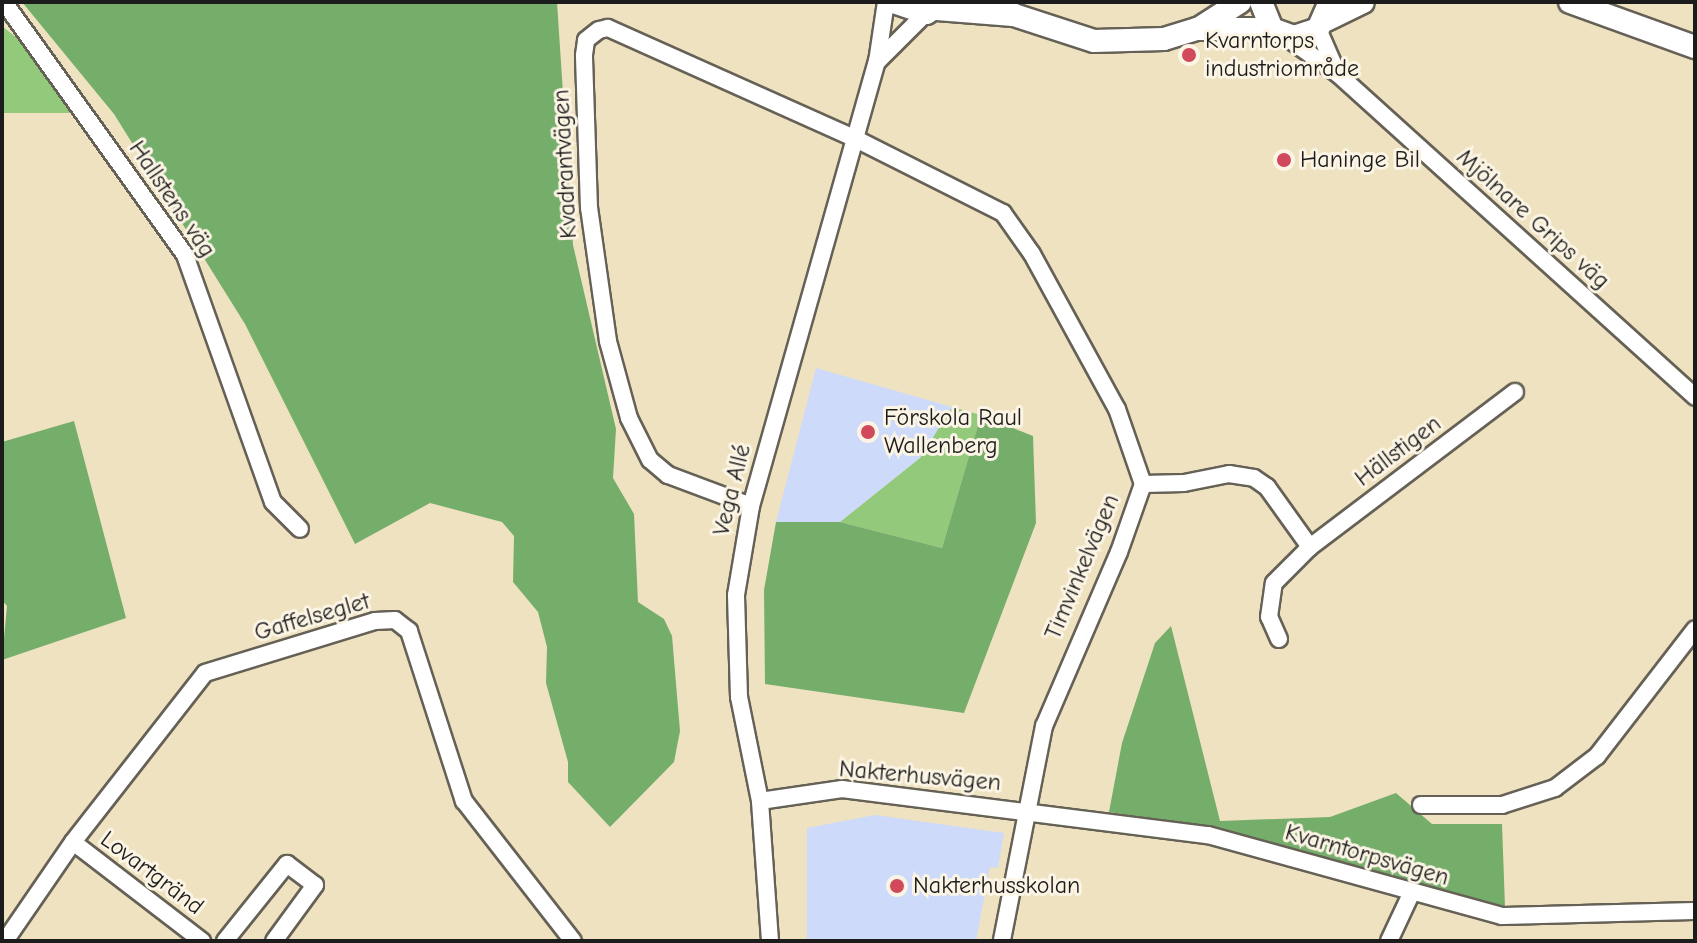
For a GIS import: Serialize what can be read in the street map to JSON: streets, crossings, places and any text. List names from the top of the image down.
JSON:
{
  "streets": {
    "street": [
      "Kvadrantvägen",
      "Hallstens väg",
      "Mjölnare Grips väg",
      "Hällstigen",
      "Vega Allé",
      "Timvinkelvägen",
      "Gaffelseglet",
      "Nakterhusvägen",
      "Kvarntorpsvägen",
      "Lovartgränd"
    ]
  },
  "crossings": [
    ["Kvadrantvägen", "Vega Allé"],
    ["Kvadrantvägen", "Timvinkelvägen"],
    ["Vega Allé", "Timvinkelvägen"],
    ["Vega Allé", "Nakterhusvägen"],
    ["Timvinkelvägen", "Nakterhusvägen"],
    ["Timvinkelvägen", "Kvarntorpsvägen"],
    ["Gaffelseglet", "Lovartgränd"],
    ["Nakterhusvägen", "Kvarntorpsvägen"]
  ],
  "places": [
    "Kvarntorps industriområde",
    "Haninge Bil",
    "Förskola Raul Wallenberg",
    "Nakterhusskolan"
  ]
}
